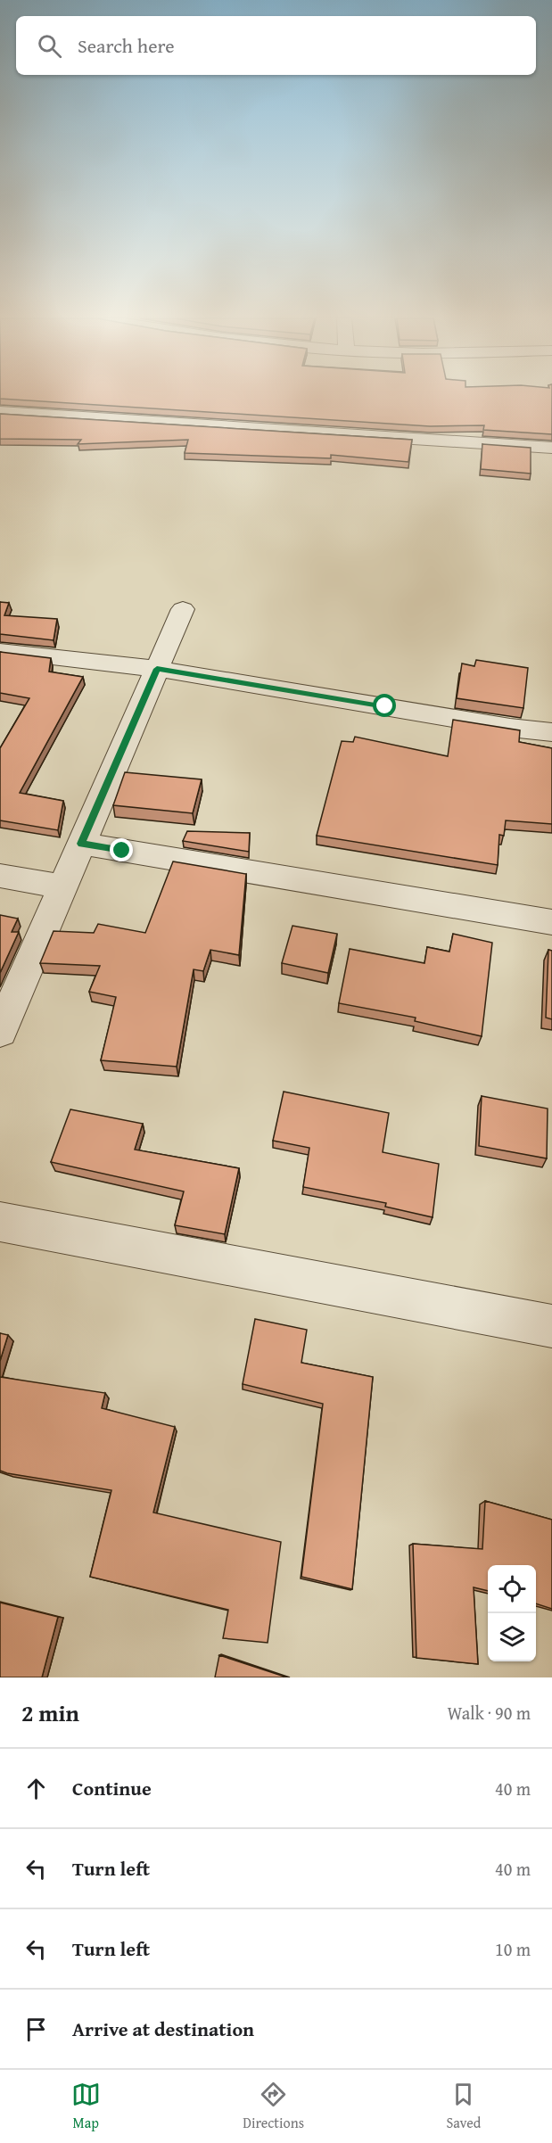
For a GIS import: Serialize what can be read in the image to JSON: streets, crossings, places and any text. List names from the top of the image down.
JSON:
{
  "page": {
    "search": "Search here",
    "heading": ["2 min", "Walk · 90 m"],
    "list": [
      ["Continue", "40 m"],
      ["Turn left", "40 m"],
      ["Turn left", "10 m"],
      "Arrive at destination"
    ],
    "nav": ["Map", "Directions", "Saved"]
  }
}
